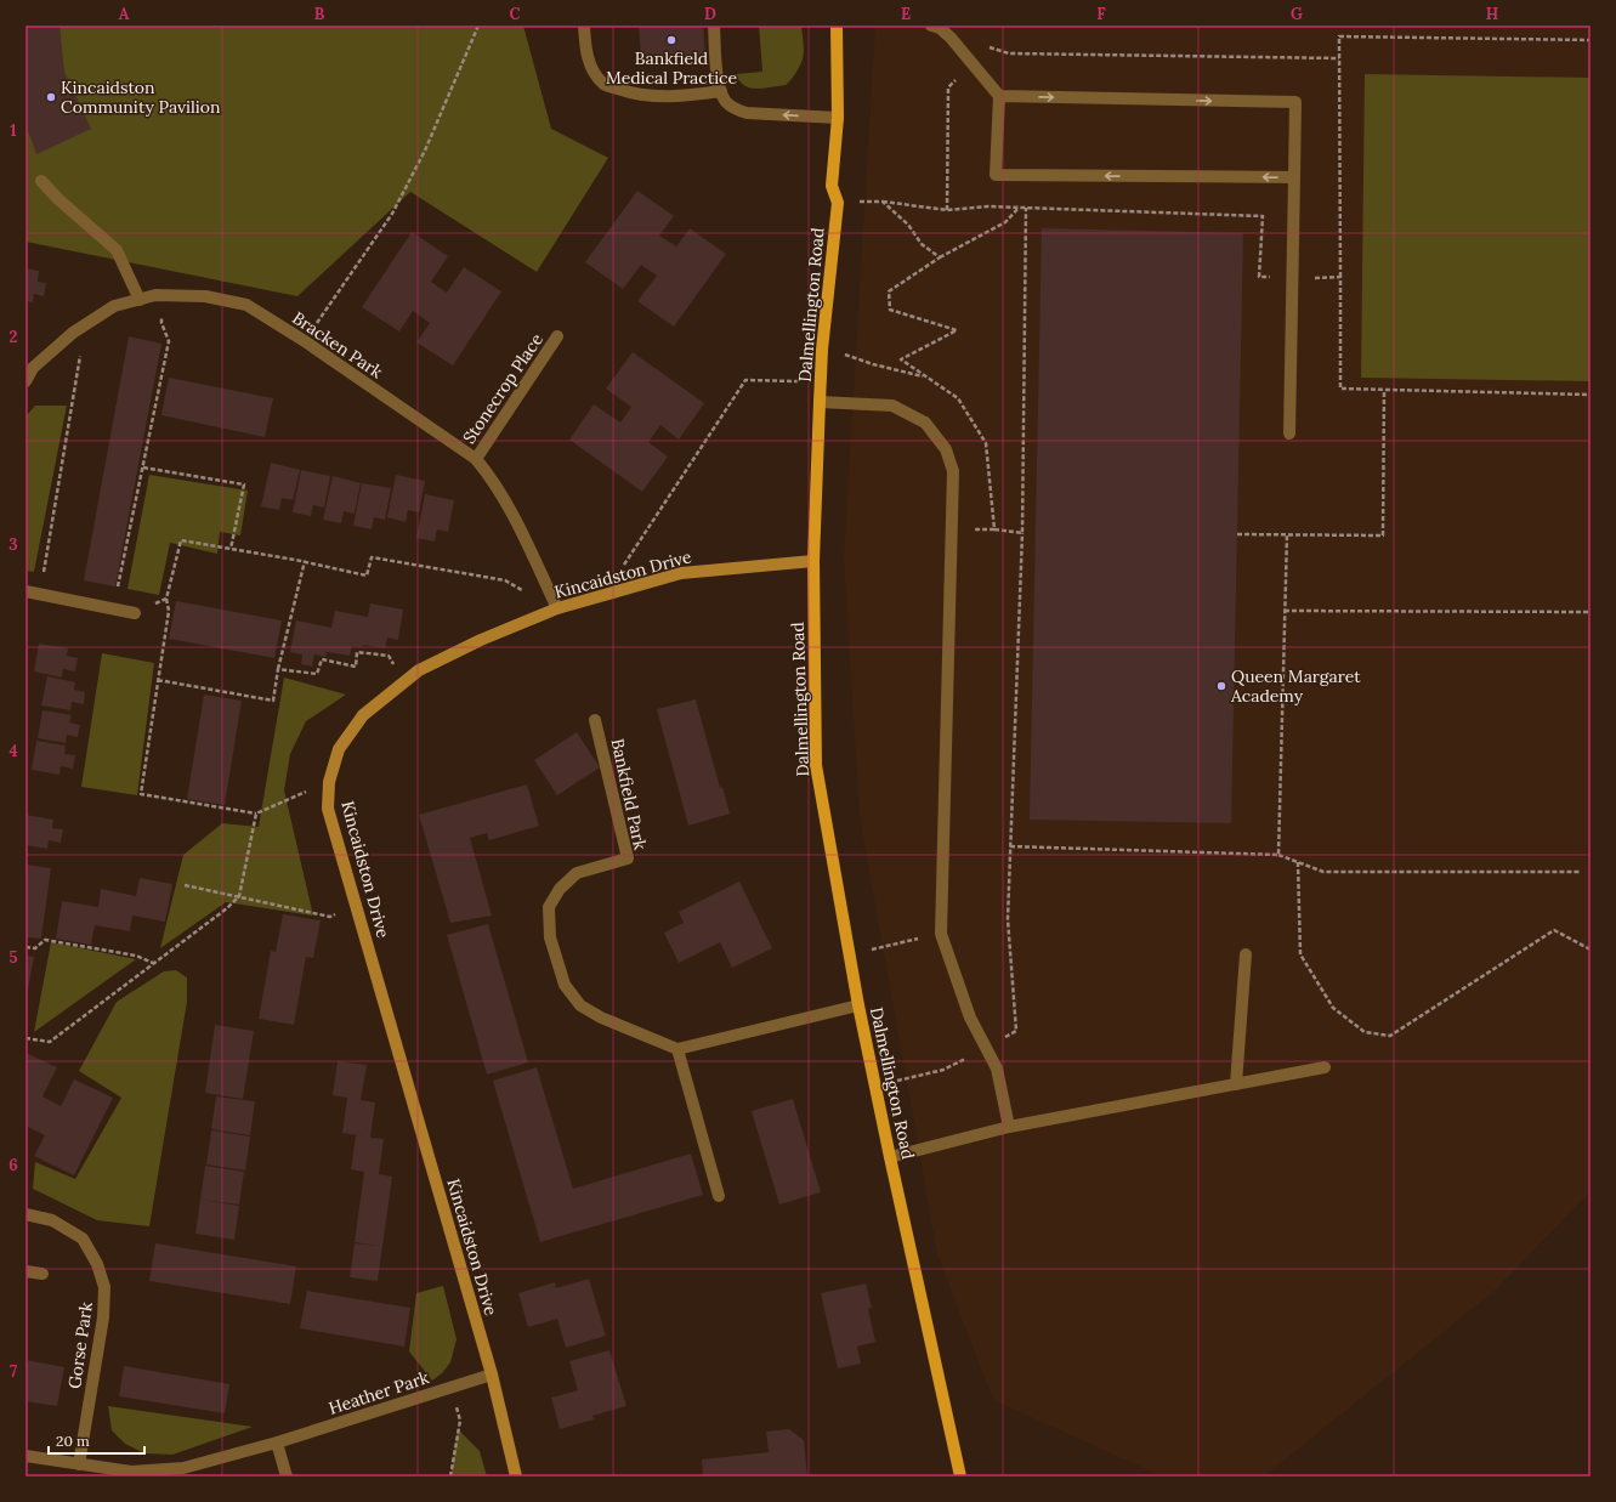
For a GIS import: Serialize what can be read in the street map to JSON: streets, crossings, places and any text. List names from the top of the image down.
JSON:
{
  "streets": {
    "main road": ["Dalmellington Road"],
    "street": [
      "Bracken Park",
      "Stonecrop Place",
      "Kincaidston Drive",
      "Bankfield Park",
      "Gorse Park",
      "Heather Park"
    ]
  },
  "crossings": [
    ["Dalmellington Road", "Kincaidston Drive"],
    ["Bracken Park", "Stonecrop Place"],
    ["Bracken Park", "Kincaidston Drive"],
    ["Kincaidston Drive", "Heather Park"],
    ["Gorse Park", "Heather Park"]
  ],
  "places": ["Bankfield Medical Practice", "Kincaidston Community Pavilion", "Queen Margaret Academy"],
  "scale_bar": "20 m",
  "grid": {
    "columns": [
      "A",
      "B",
      "C",
      "D",
      "E",
      "F",
      "G",
      "H"
    ],
    "rows": [
      "1",
      "2",
      "3",
      "4",
      "5",
      "6",
      "7"
    ]
  }
}
